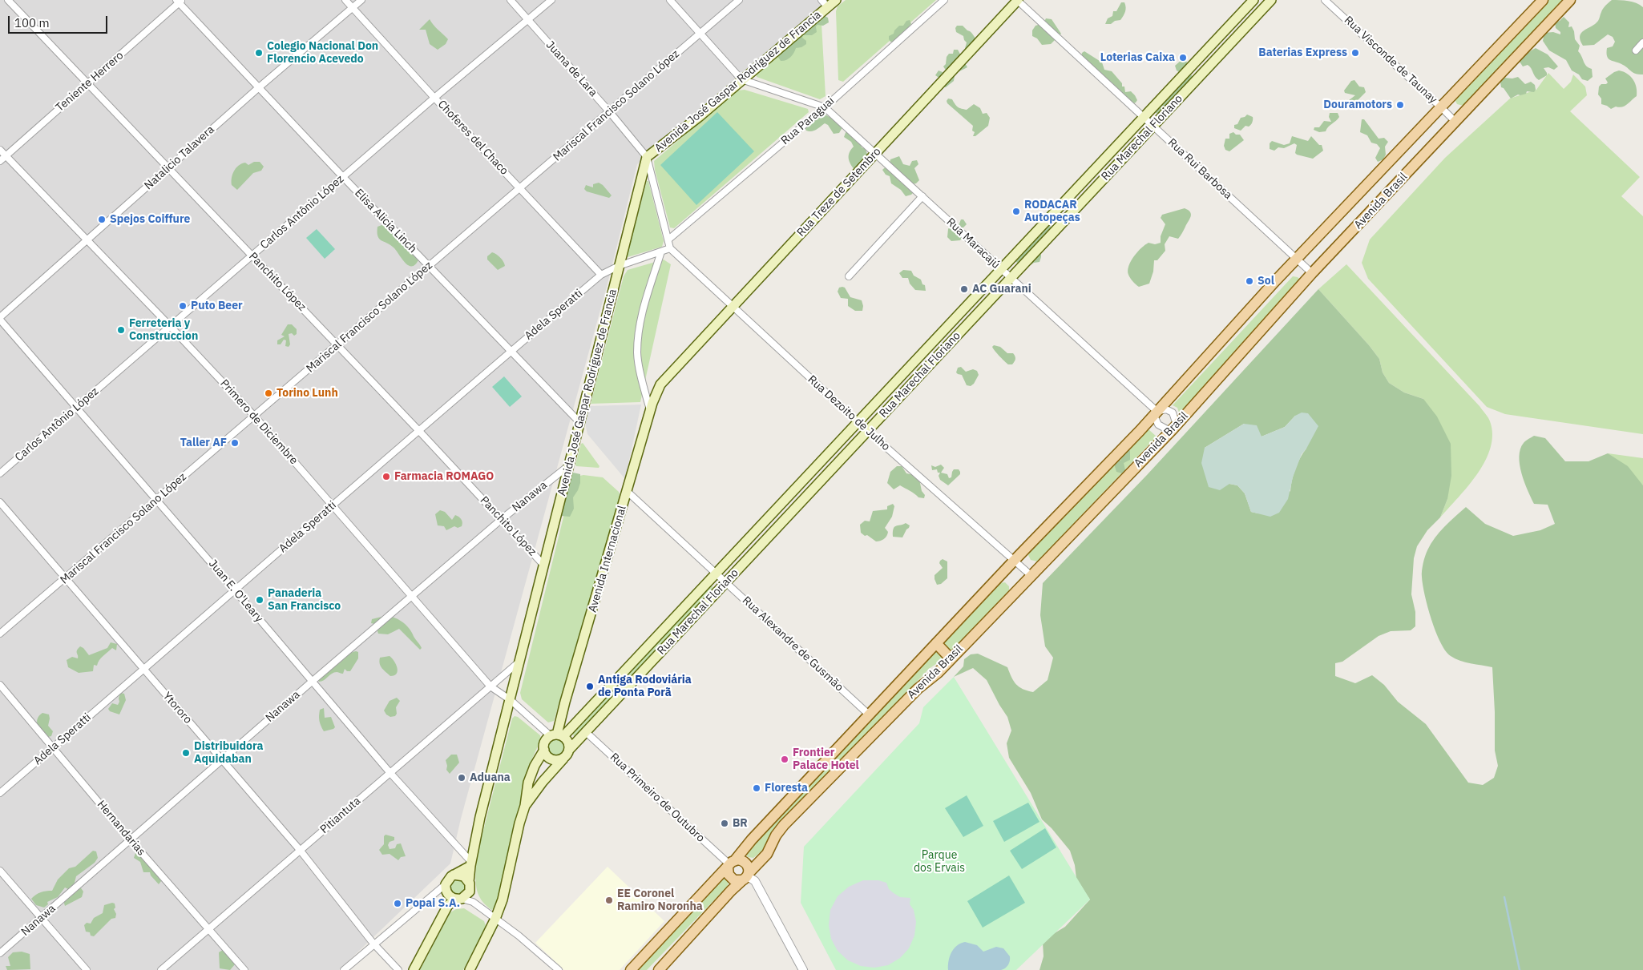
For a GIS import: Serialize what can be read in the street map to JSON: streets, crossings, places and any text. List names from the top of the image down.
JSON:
{
  "streets": {
    "main road": [
      "Avenida José Gaspar Rodríguez de Francia",
      "Rua Marechal Floriano",
      "Rua Treze de Setembro",
      "Avenida Brasil",
      "Avenida Internacional"
    ],
    "street": [
      "Rua Visconde de Taunay",
      "Juana de Lara",
      "Teniente Herrero",
      "Mariscal Francisco Solano López",
      "Rua Paraguai",
      "Choferes del Chaco",
      "Natalicio Talavera",
      "Rua Rui Barbosa",
      "Carlos Antônio López",
      "Elisa Alicia Linch",
      "Rua Maracajú",
      "Panchito López",
      "Adela Speratti",
      "Rua Dezoito de Julho",
      "Primero de Diciembre",
      "Nanawa",
      "Juan E. O'Leary",
      "Rua Alexandre de Gusmão",
      "Ytororo",
      "Rua Primeiro de Outubro",
      "Pitiantuta",
      "Hernandarias"
    ]
  },
  "crossings": [
    ["Rua Visconde de Taunay", "Avenida Brasil"],
    ["Juana de Lara", "Avenida José Gaspar Rodríguez de Francia"],
    ["Juana de Lara", "Mariscal Francisco Solano López"],
    ["Juana de Lara", "Carlos Antônio López"],
    ["Teniente Herrero", "Elisa Alicia Linch"],
    ["Teniente Herrero", "Panchito López"],
    ["Teniente Herrero", "Primero de Diciembre"],
    ["Avenida José Gaspar Rodríguez de Francia", "Elisa Alicia Linch"],
    ["Avenida José Gaspar Rodríguez de Francia", "Panchito López"],
    ["Avenida José Gaspar Rodríguez de Francia", "Adela Speratti"],
    ["Avenida José Gaspar Rodríguez de Francia", "Primero de Diciembre"],
    ["Avenida José Gaspar Rodríguez de Francia", "Nanawa"],
    ["Avenida José Gaspar Rodríguez de Francia", "Juan E. O'Leary"],
    ["Avenida José Gaspar Rodríguez de Francia", "Pitiantuta"],
    ["Mariscal Francisco Solano López", "Choferes del Chaco"],
    ["Mariscal Francisco Solano López", "Elisa Alicia Linch"],
    ["Mariscal Francisco Solano López", "Panchito López"],
    ["Mariscal Francisco Solano López", "Primero de Diciembre"],
    ["Mariscal Francisco Solano López", "Juan E. O'Leary"],
    ["Mariscal Francisco Solano López", "Ytororo"],
    ["Rua Paraguai", "Rua Maracajú"],
    ["Choferes del Chaco", "Natalicio Talavera"],
    ["Choferes del Chaco", "Carlos Antônio López"],
    ["Choferes del Chaco", "Adela Speratti"],
    ["Rua Marechal Floriano", "Rua Rui Barbosa"],
    ["Rua Marechal Floriano", "Rua Maracajú"],
    ["Rua Marechal Floriano", "Rua Dezoito de Julho"],
    ["Rua Marechal Floriano", "Primero de Diciembre"],
    ["Rua Marechal Floriano", "Avenida Internacional"],
    ["Rua Marechal Floriano", "Rua Alexandre de Gusmão"],
    ["Rua Marechal Floriano", "Rua Primeiro de Outubro"],
    ["Natalicio Talavera", "Elisa Alicia Linch"],
    ["Natalicio Talavera", "Panchito López"],
    ["Natalicio Talavera", "Primero de Diciembre"],
    ["Natalicio Talavera", "Juan E. O'Leary"],
    ["Rua Rui Barbosa", "Rua Treze de Setembro"],
    ["Rua Rui Barbosa", "Avenida Brasil"],
    ["Rua Treze de Setembro", "Rua Maracajú"],
    ["Rua Treze de Setembro", "Rua Dezoito de Julho"],
    ["Rua Treze de Setembro", "Avenida Internacional"],
    ["Avenida Brasil", "Rua Maracajú"],
    ["Avenida Brasil", "Rua Dezoito de Julho"],
    ["Avenida Brasil", "Rua Alexandre de Gusmão"],
    ["Avenida Brasil", "Rua Primeiro de Outubro"],
    ["Carlos Antônio López", "Elisa Alicia Linch"],
    ["Carlos Antônio López", "Panchito López"],
    ["Carlos Antônio López", "Primero de Diciembre"],
    ["Carlos Antônio López", "Juan E. O'Leary"],
    ["Elisa Alicia Linch", "Adela Speratti"],
    ["Panchito López", "Adela Speratti"],
    ["Panchito López", "Nanawa"],
    ["Adela Speratti", "Rua Dezoito de Julho"],
    ["Adela Speratti", "Primero de Diciembre"],
    ["Adela Speratti", "Juan E. O'Leary"],
    ["Adela Speratti", "Ytororo"],
    ["Adela Speratti", "Hernandarias"],
    ["Primero de Diciembre", "Nanawa"],
    ["Primero de Diciembre", "Avenida Internacional"],
    ["Primero de Diciembre", "Pitiantuta"],
    ["Nanawa", "Juan E. O'Leary"],
    ["Nanawa", "Ytororo"],
    ["Nanawa", "Hernandarias"],
    ["Avenida Internacional", "Rua Alexandre de Gusmão"],
    ["Juan E. O'Leary", "Pitiantuta"],
    ["Ytororo", "Pitiantuta"],
    ["Pitiantuta", "Hernandarias"]
  ],
  "parks": ["Parque dos Ervais"],
  "places": [
    "Colegio Nacional Don Florencio Acevedo",
    "Baterias Express",
    "Loterias Caixa",
    "Douramotors",
    "RODACAR Autopeças",
    "Spejos Coiffure",
    "Sol",
    "AC Guarani",
    "Puto Beer",
    "Ferreteria y Construccion",
    "Torino Lunh",
    "Taller AF",
    "Farmacia ROMAGO",
    "Panaderia San Francisco",
    "Antiga Rodoviária de Ponta Porã",
    "Distribuidora Aquidaban",
    "Frontier Palace Hotel",
    "Aduana",
    "Floresta",
    "BR",
    "EE Coronel Ramiro Noronha",
    "Popai S.A."
  ],
  "scale_bar": "100 m"
}
